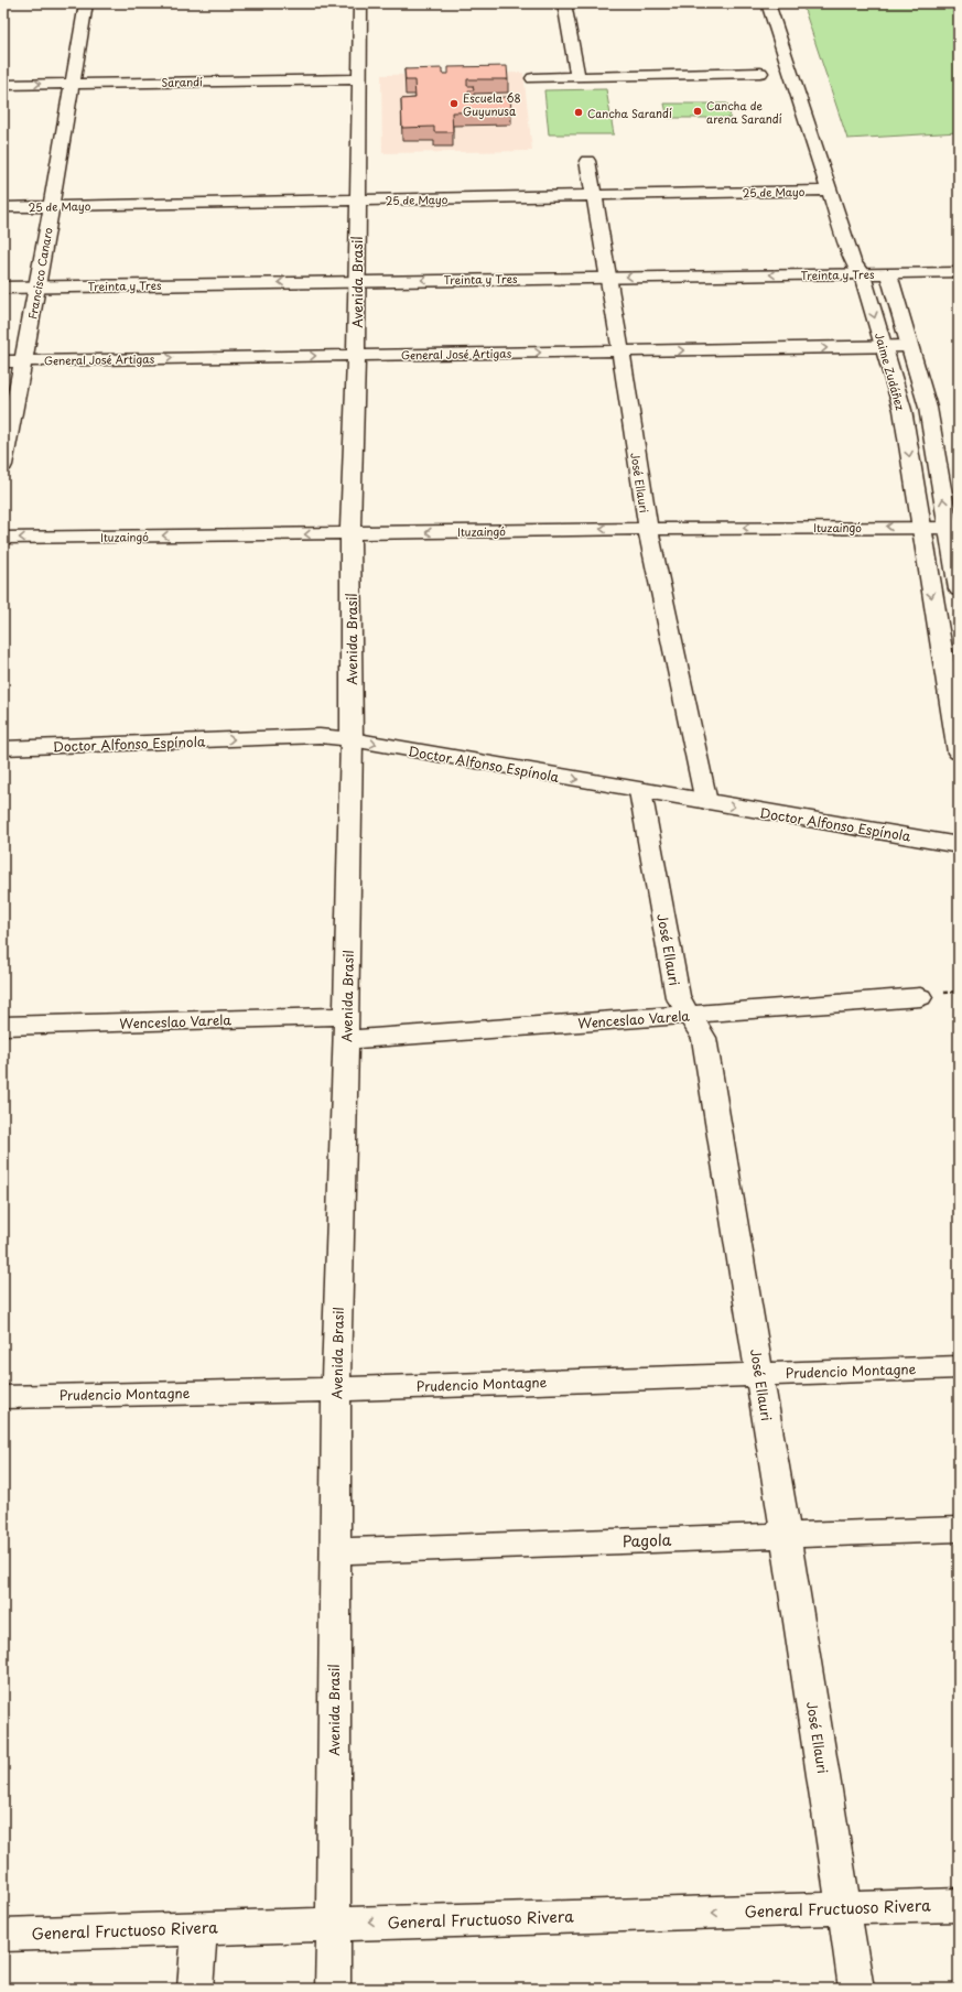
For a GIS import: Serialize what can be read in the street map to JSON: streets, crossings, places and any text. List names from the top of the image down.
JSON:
{
  "streets": {
    "street": [
      "Sarandí",
      "25 de Mayo",
      "Francisco Canaro",
      "Treinta y Tres",
      "Avenida Brasil",
      "General José Artigas",
      "Jaime Zudáñez",
      "José Ellauri",
      "Ituzaingó",
      "Doctor Alfonso Espínola",
      "Wenceslao Varela",
      "Prudencio Montagne",
      "Pagola",
      "General Fructuoso Rivera"
    ]
  },
  "crossings": [
    ["Sarandí", "Francisco Canaro"],
    ["Sarandí", "Avenida Brasil"],
    ["25 de Mayo", "Francisco Canaro"],
    ["25 de Mayo", "Avenida Brasil"],
    ["25 de Mayo", "Jaime Zudáñez"],
    ["25 de Mayo", "José Ellauri"],
    ["Francisco Canaro", "Treinta y Tres"],
    ["Francisco Canaro", "General José Artigas"],
    ["Treinta y Tres", "Avenida Brasil"],
    ["Treinta y Tres", "Jaime Zudáñez"],
    ["Treinta y Tres", "José Ellauri"],
    ["Avenida Brasil", "General José Artigas"],
    ["Avenida Brasil", "Ituzaingó"],
    ["Avenida Brasil", "Doctor Alfonso Espínola"],
    ["Avenida Brasil", "Wenceslao Varela"],
    ["Avenida Brasil", "Prudencio Montagne"],
    ["Avenida Brasil", "Pagola"],
    ["Avenida Brasil", "General Fructuoso Rivera"],
    ["General José Artigas", "Jaime Zudáñez"],
    ["General José Artigas", "José Ellauri"],
    ["Jaime Zudáñez", "Ituzaingó"],
    ["José Ellauri", "Ituzaingó"],
    ["José Ellauri", "Doctor Alfonso Espínola"],
    ["José Ellauri", "Wenceslao Varela"],
    ["José Ellauri", "Prudencio Montagne"],
    ["José Ellauri", "Pagola"],
    ["José Ellauri", "General Fructuoso Rivera"]
  ],
  "one_way": [
    "Treinta y Tres",
    "General José Artigas",
    "Ituzaingó",
    "Doctor Alfonso Espínola",
    "General Fructuoso Rivera"
  ],
  "places": ["Escuela 68 Guyunusa", "Cancha de arena Sarandí", "Cancha Sarandí"]
}
